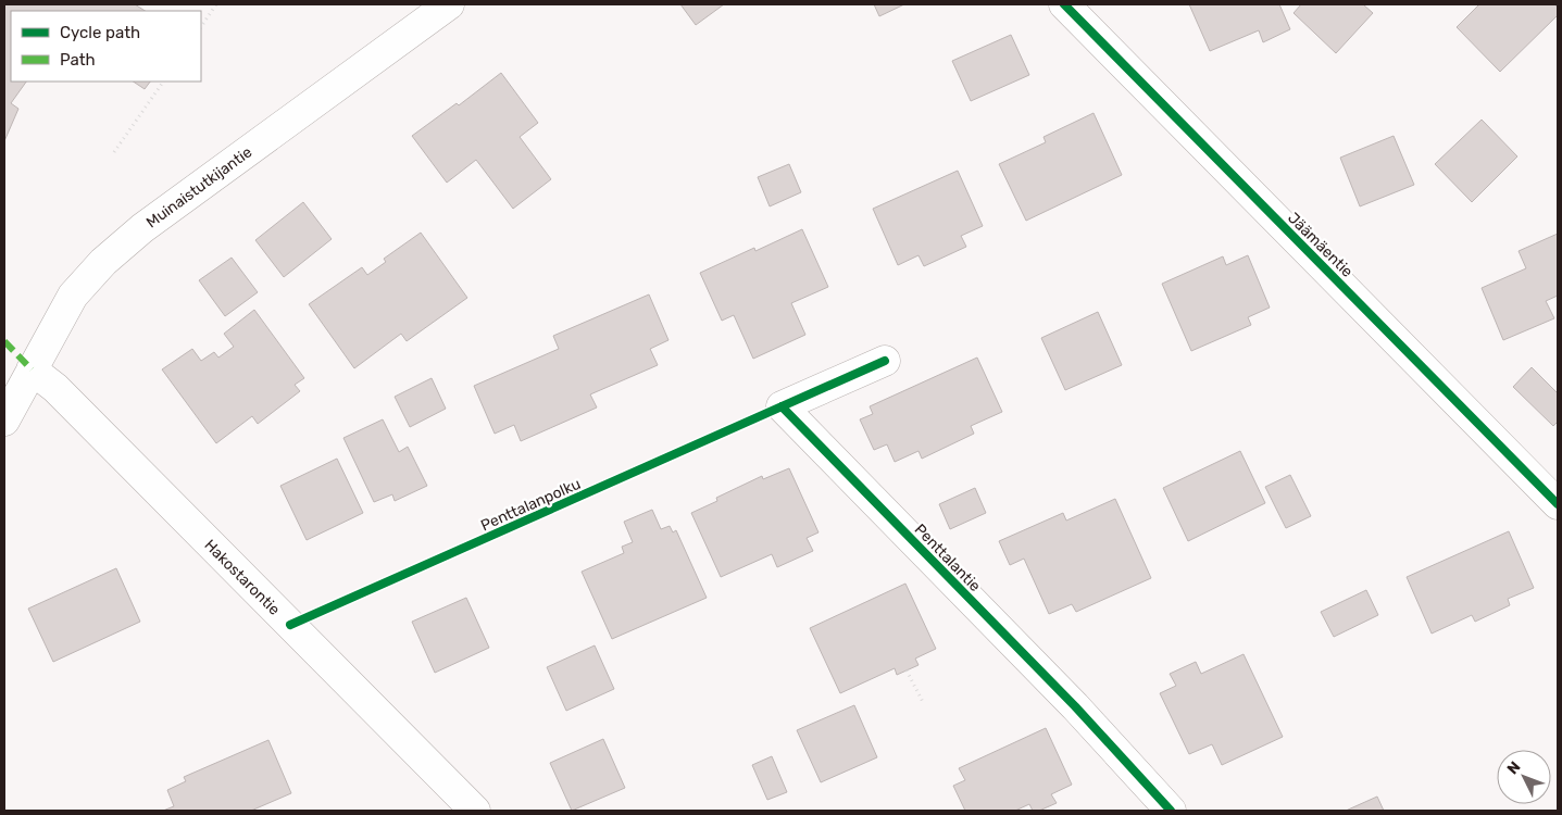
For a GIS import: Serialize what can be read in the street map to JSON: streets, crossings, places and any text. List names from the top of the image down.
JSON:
{
  "streets": {
    "street": [
      "Muinaistutkijantie",
      "Jäämäentie",
      "Penttalantie",
      "Hakostarontie"
    ],
    "cycle path": ["Penttalanpolku"]
  },
  "crossings": [
    ["Muinaistutkijantie", "Hakostarontie"]
  ],
  "legend": ["Cycle path", "Path"],
  "north": "top left"
}
